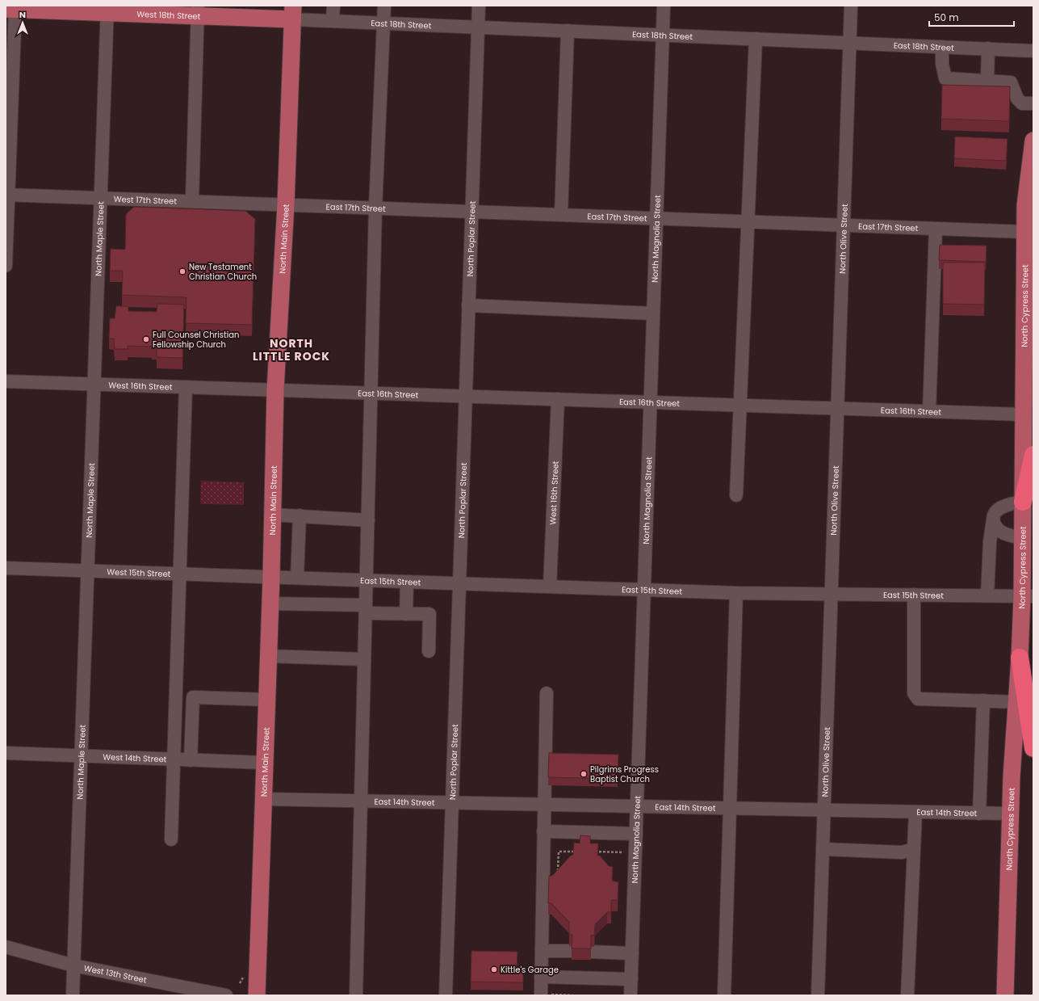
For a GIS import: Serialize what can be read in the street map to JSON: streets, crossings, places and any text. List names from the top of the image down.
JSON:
{
  "streets": {
    "main road": ["West 18th Street", "North Main Street", "North Cypress Street"],
    "street": [
      "East 18th Street",
      "West 17th Street",
      "East 17th Street",
      "North Maple Street",
      "North Poplar Street",
      "North Magnolia Street",
      "North Olive Street",
      "West 16th Street",
      "East 16th Street",
      "West 15th Street",
      "East 15th Street",
      "West 14th Street",
      "East 14th Street",
      "West 13th Street"
    ]
  },
  "crossings": [
    ["West 18th Street", "East 18th Street"],
    ["West 18th Street", "North Maple Street"],
    ["West 18th Street", "North Main Street"],
    ["East 18th Street", "North Main Street"],
    ["East 18th Street", "North Poplar Street"],
    ["East 18th Street", "North Magnolia Street"],
    ["East 18th Street", "North Olive Street"],
    ["West 17th Street", "East 17th Street"],
    ["West 17th Street", "North Maple Street"],
    ["West 17th Street", "North Main Street"],
    ["East 17th Street", "North Main Street"],
    ["East 17th Street", "North Poplar Street"],
    ["East 17th Street", "North Magnolia Street"],
    ["East 17th Street", "North Olive Street"],
    ["East 17th Street", "North Cypress Street"],
    ["North Maple Street", "West 16th Street"],
    ["North Maple Street", "West 15th Street"],
    ["North Maple Street", "West 14th Street"],
    ["North Maple Street", "West 13th Street"],
    ["North Main Street", "West 16th Street"],
    ["North Main Street", "East 16th Street"],
    ["North Main Street", "West 15th Street"],
    ["North Main Street", "East 15th Street"],
    ["North Main Street", "West 14th Street"],
    ["North Main Street", "East 14th Street"],
    ["North Poplar Street", "East 16th Street"],
    ["North Poplar Street", "East 15th Street"],
    ["North Poplar Street", "East 14th Street"],
    ["North Magnolia Street", "East 16th Street"],
    ["North Magnolia Street", "East 15th Street"],
    ["North Magnolia Street", "East 14th Street"],
    ["North Olive Street", "East 16th Street"],
    ["North Olive Street", "East 15th Street"],
    ["North Olive Street", "East 14th Street"],
    ["North Cypress Street", "East 16th Street"],
    ["North Cypress Street", "East 15th Street"],
    ["North Cypress Street", "East 14th Street"],
    ["West 16th Street", "East 16th Street"],
    ["West 16th Street", "East 15th Street"],
    ["West 15th Street", "East 15th Street"]
  ],
  "districts": ["NORTH LITTLE ROCK"],
  "places": [
    "New Testament Christian Church",
    "Full Counsel Christian Fellowship Church",
    "Pilgrims Progress Baptist Church",
    "Kittle's Garage"
  ],
  "scale_bar": "50 m",
  "north": "top"
}
